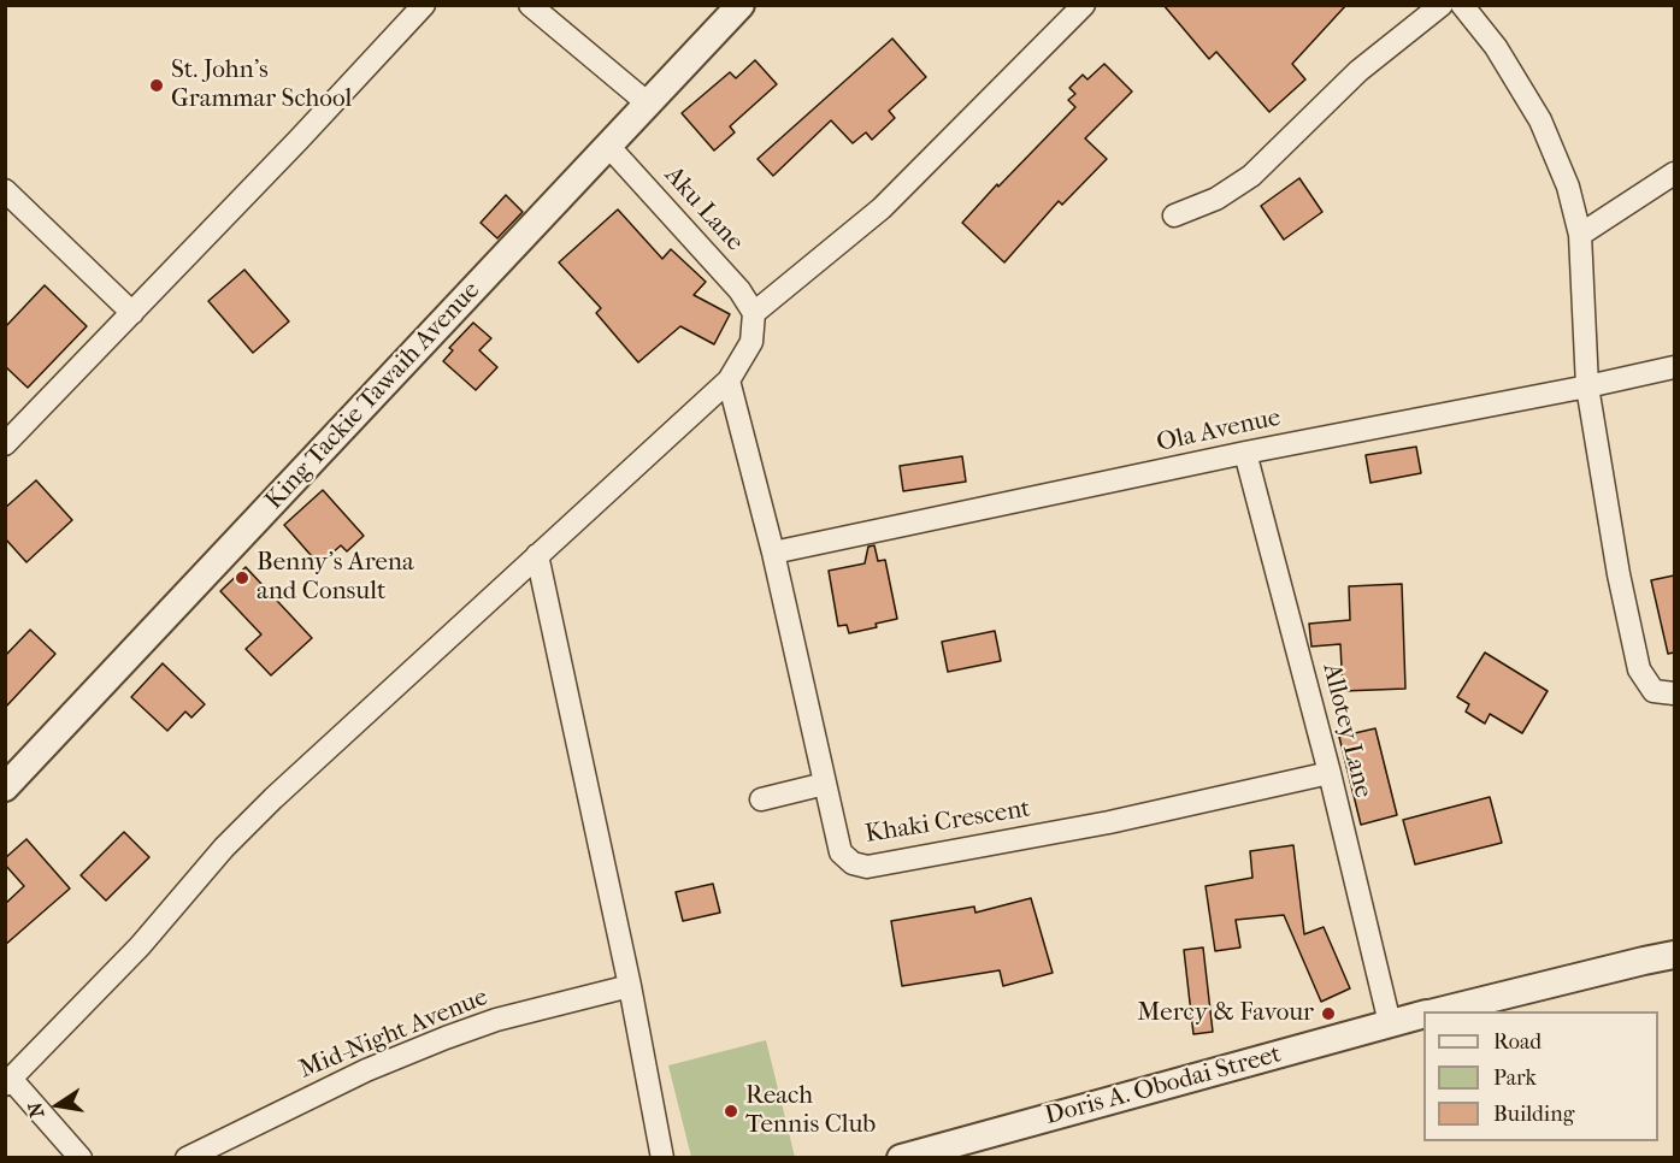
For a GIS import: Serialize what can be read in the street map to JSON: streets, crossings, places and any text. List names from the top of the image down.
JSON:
{
  "streets": {
    "street": [
      "Aku Lane",
      "King Tackie Tawaih Avenue",
      "Ola Avenue",
      "Allotey Lane",
      "Khaki Crescent",
      "Mid-Night Avenue",
      "Doris A. Obodai Street"
    ]
  },
  "crossings": [
    ["Aku Lane", "King Tackie Tawaih Avenue"],
    ["Ola Avenue", "Allotey Lane"],
    ["Ola Avenue", "Khaki Crescent"],
    ["Allotey Lane", "Khaki Crescent"],
    ["Allotey Lane", "Doris A. Obodai Street"]
  ],
  "places": [
    "St. John's Grammar School",
    "Benny's Arena and Consult",
    "Mercy & Favour",
    "Reach Tennis Club"
  ],
  "legend": ["Road", "Park", "Building"],
  "north": "left"
}
